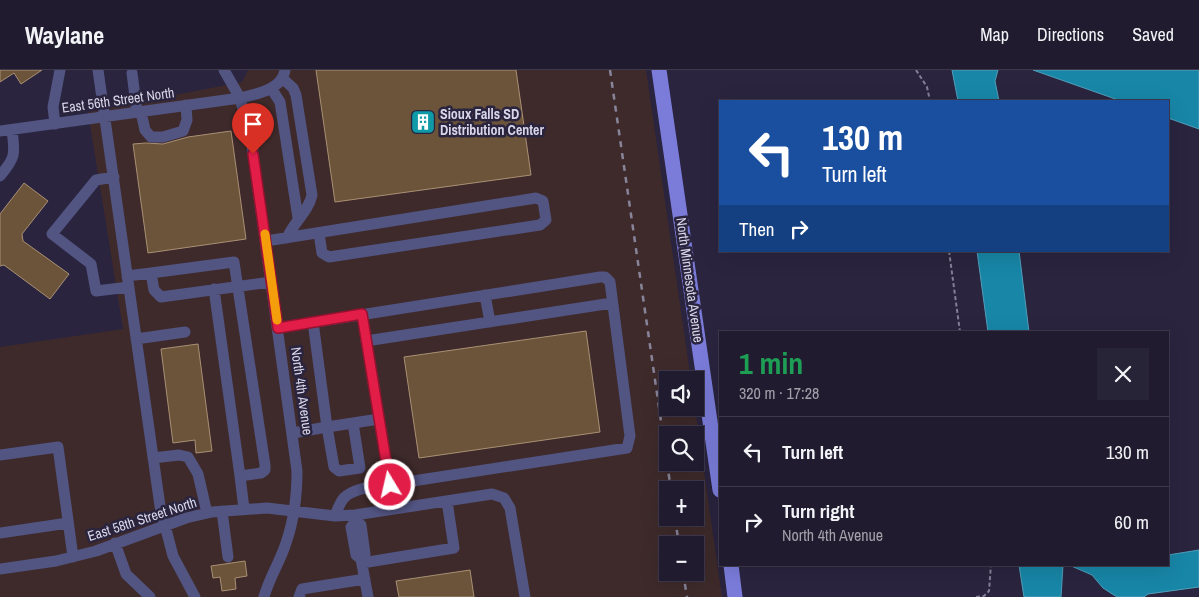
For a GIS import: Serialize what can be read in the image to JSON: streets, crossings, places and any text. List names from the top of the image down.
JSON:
{
  "streets": {
    "main road": ["North Minnesota Avenue"],
    "street": ["East 56th Street North", "North 4th Avenue", "East 58th Street North"]
  },
  "crossings": [
    ["East 56th Street North", "North 4th Avenue"],
    ["North 4th Avenue", "East 58th Street North"]
  ],
  "places": {
    "building": ["Sioux Falls SD Distribution Center"]
  },
  "page": {
    "header": "Waylane",
    "nav": ["Map", "Directions", "Saved"],
    "turn": ["130 m", "Turn left"],
    "then": "Then",
    "heading": ["1 min", "320 m · 17:28"],
    "map_buttons": ["+", "−"],
    "list": [
      {
        "name": "Turn left",
        "value": "130 m"
      },
      {
        "name": "Turn right",
        "note": "North 4th Avenue",
        "value": "60 m"
      }
    ]
  }
}
